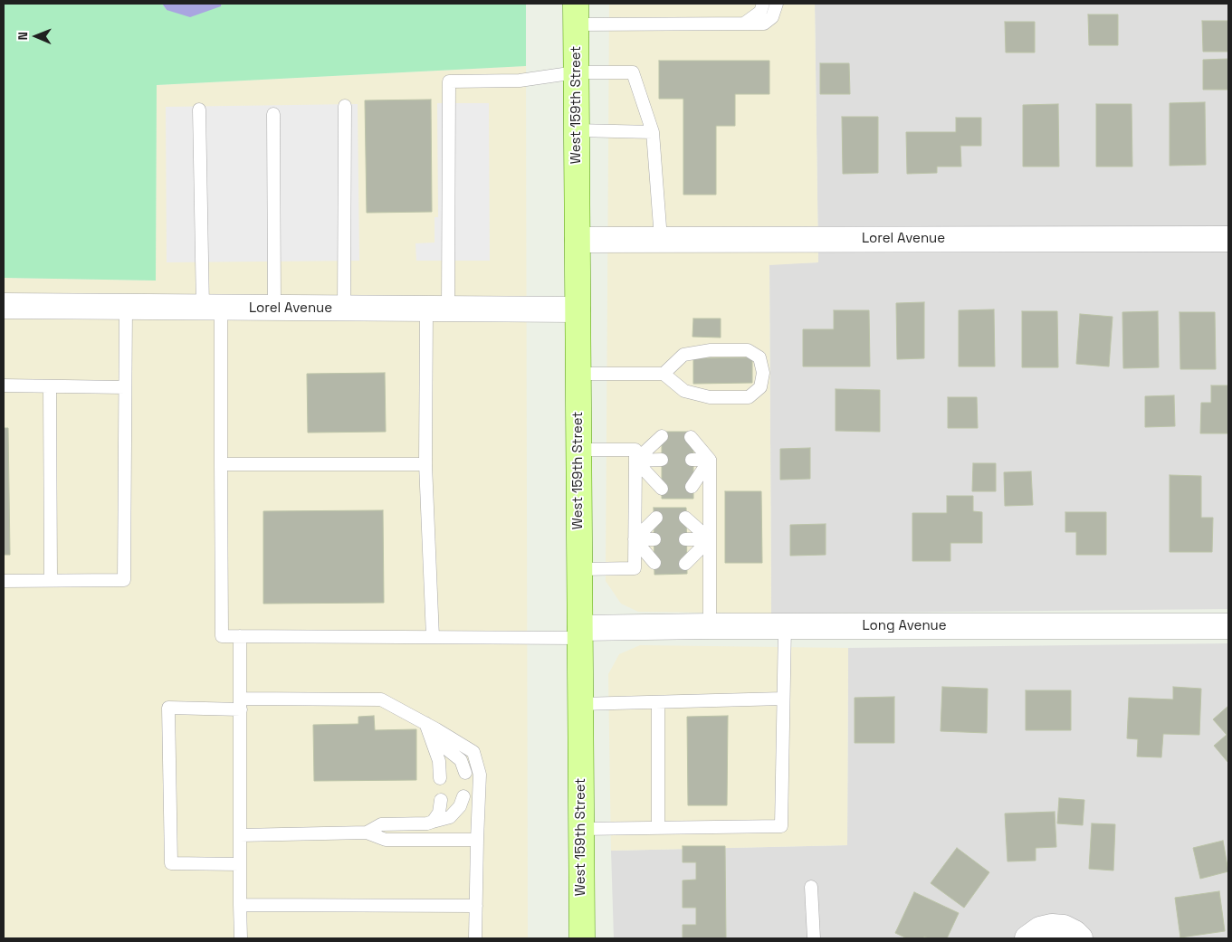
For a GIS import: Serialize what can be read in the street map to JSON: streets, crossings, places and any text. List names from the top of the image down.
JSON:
{
  "streets": {
    "main road": ["West 159th Street"],
    "street": ["Lorel Avenue", "Long Avenue"]
  },
  "crossings": [
    ["West 159th Street", "Lorel Avenue"],
    ["West 159th Street", "Long Avenue"]
  ],
  "north": "left"
}
